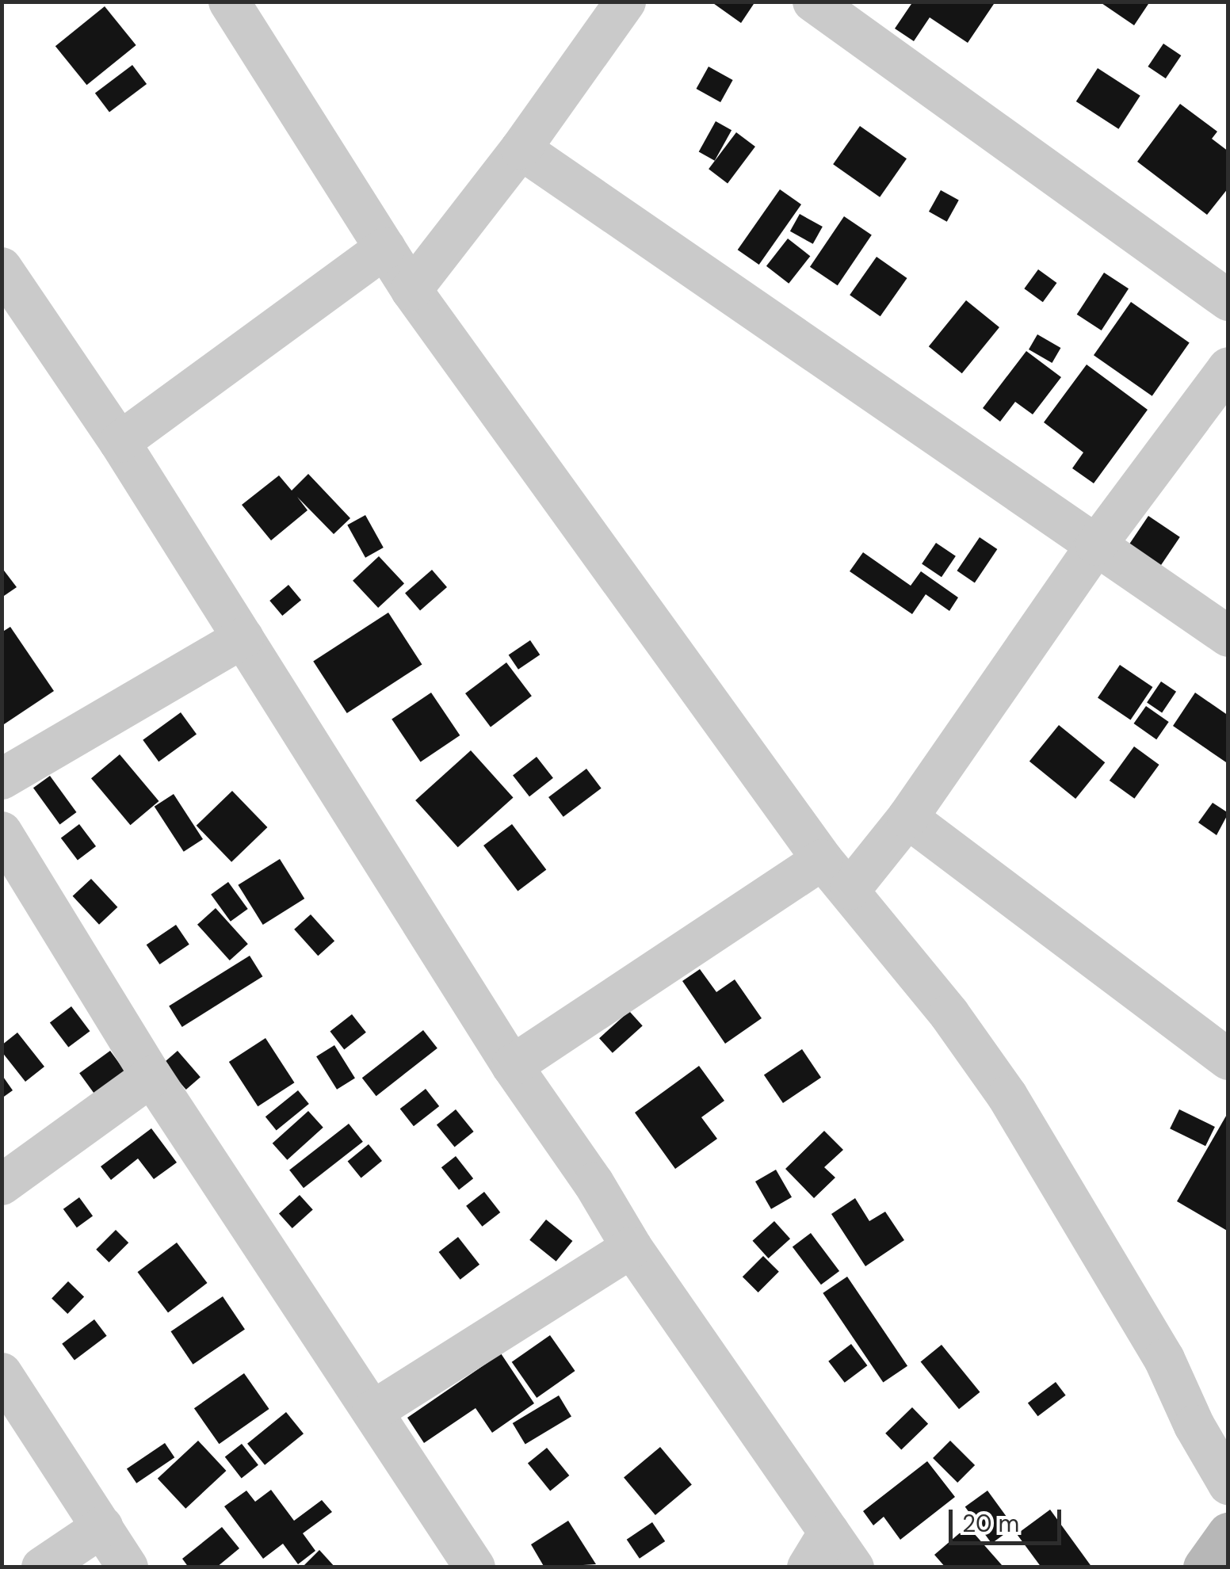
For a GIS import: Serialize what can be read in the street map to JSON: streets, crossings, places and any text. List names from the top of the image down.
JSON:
{
  "scale_bar": "20 m"
}
